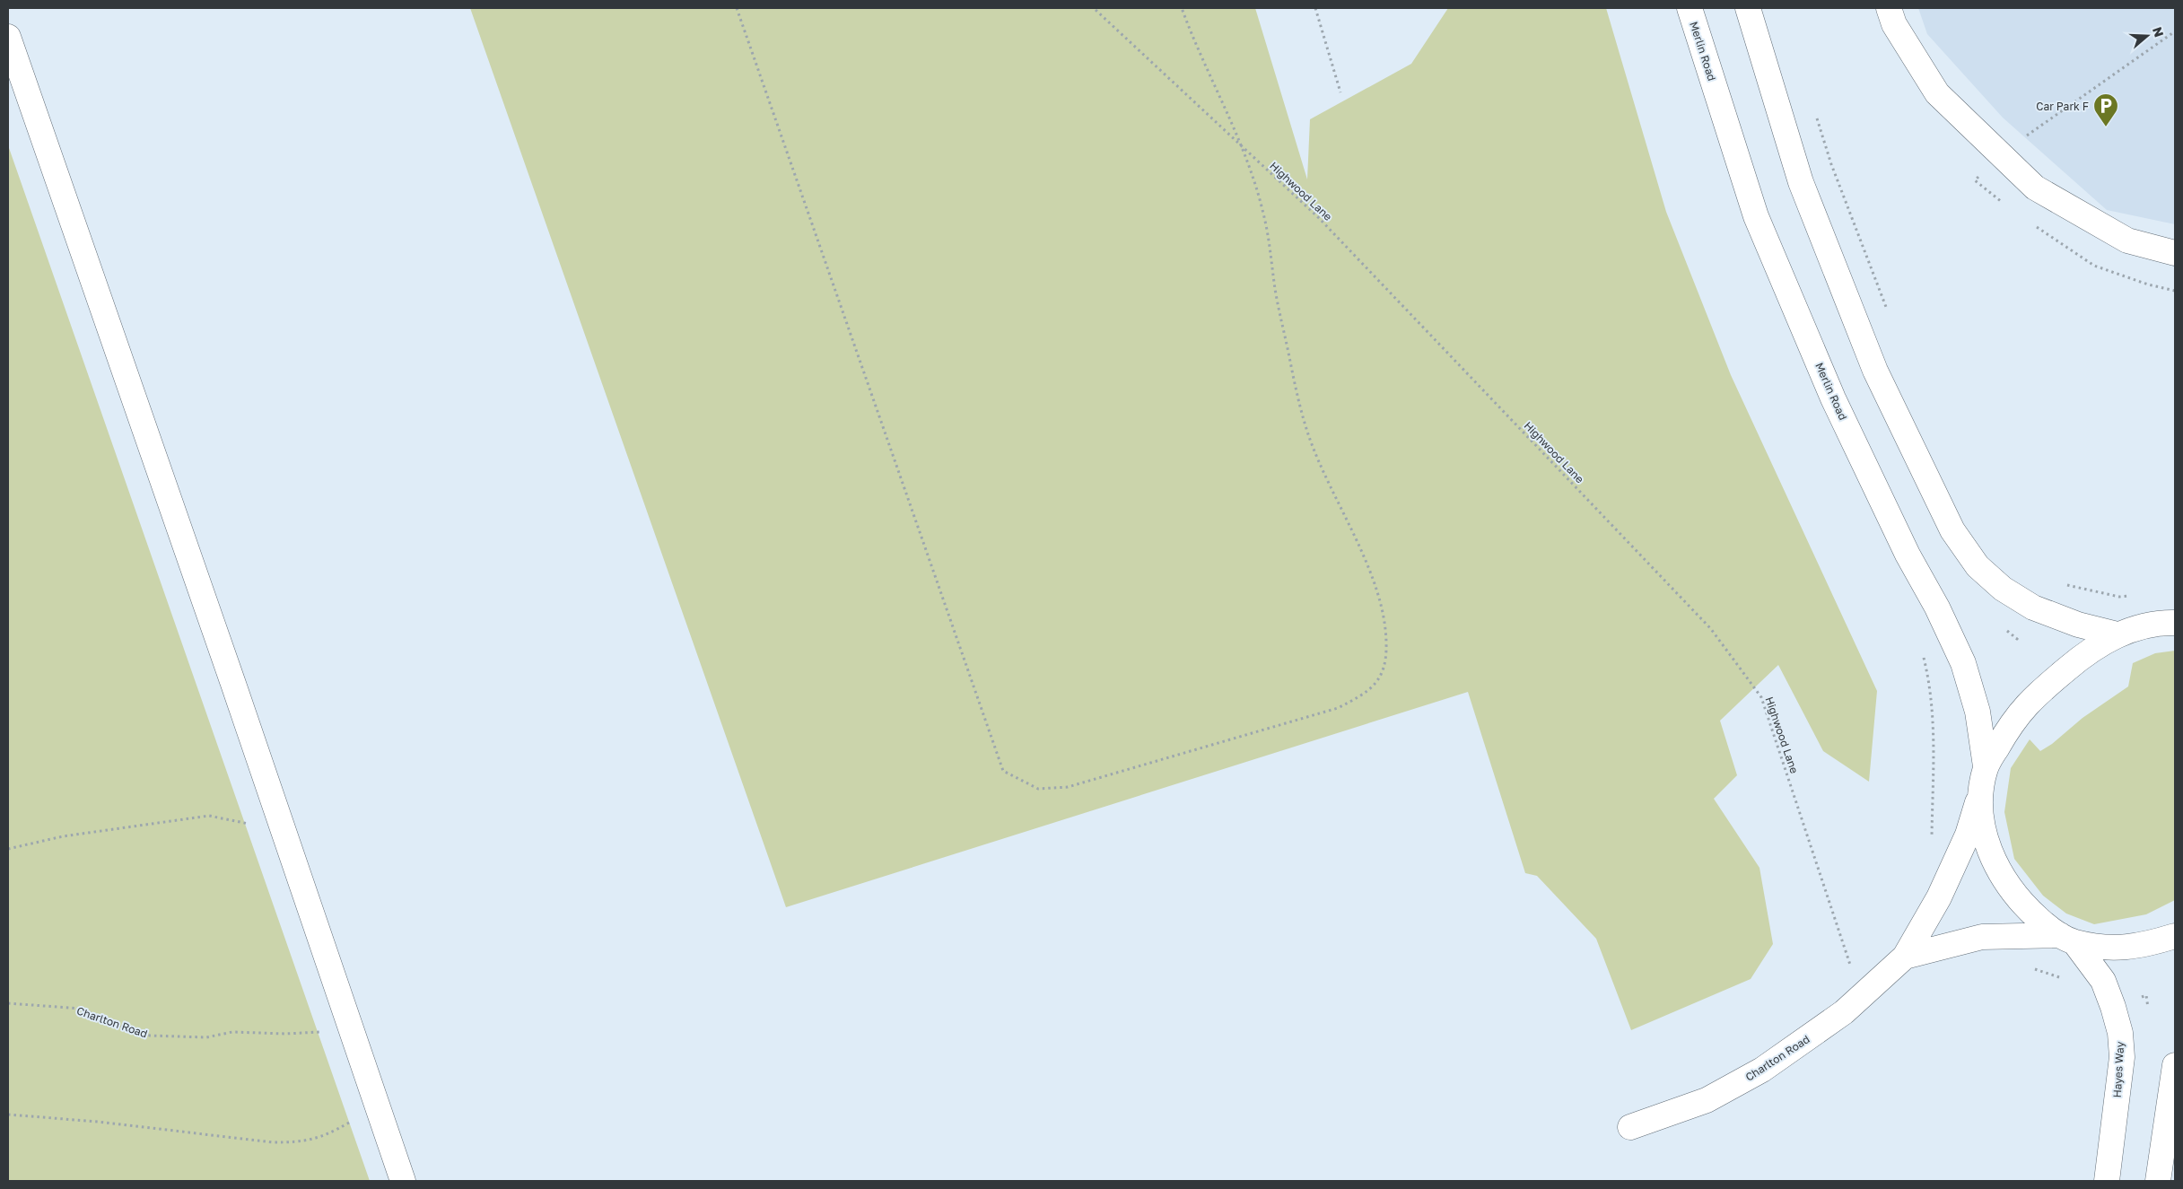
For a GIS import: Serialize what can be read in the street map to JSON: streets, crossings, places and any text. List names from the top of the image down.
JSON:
{
  "streets": {
    "street": ["Merlin Road", "Charlton Road", "Hayes Way"],
    "path": ["Highwood Lane"]
  },
  "crossings": [
    ["Merlin Road", "Charlton Road"],
    ["Highwood Lane", "Charlton Road"],
    ["Charlton Road", "Hayes Way"]
  ],
  "places": {
    "parking": ["Car Park F"]
  },
  "north": "right"
}
